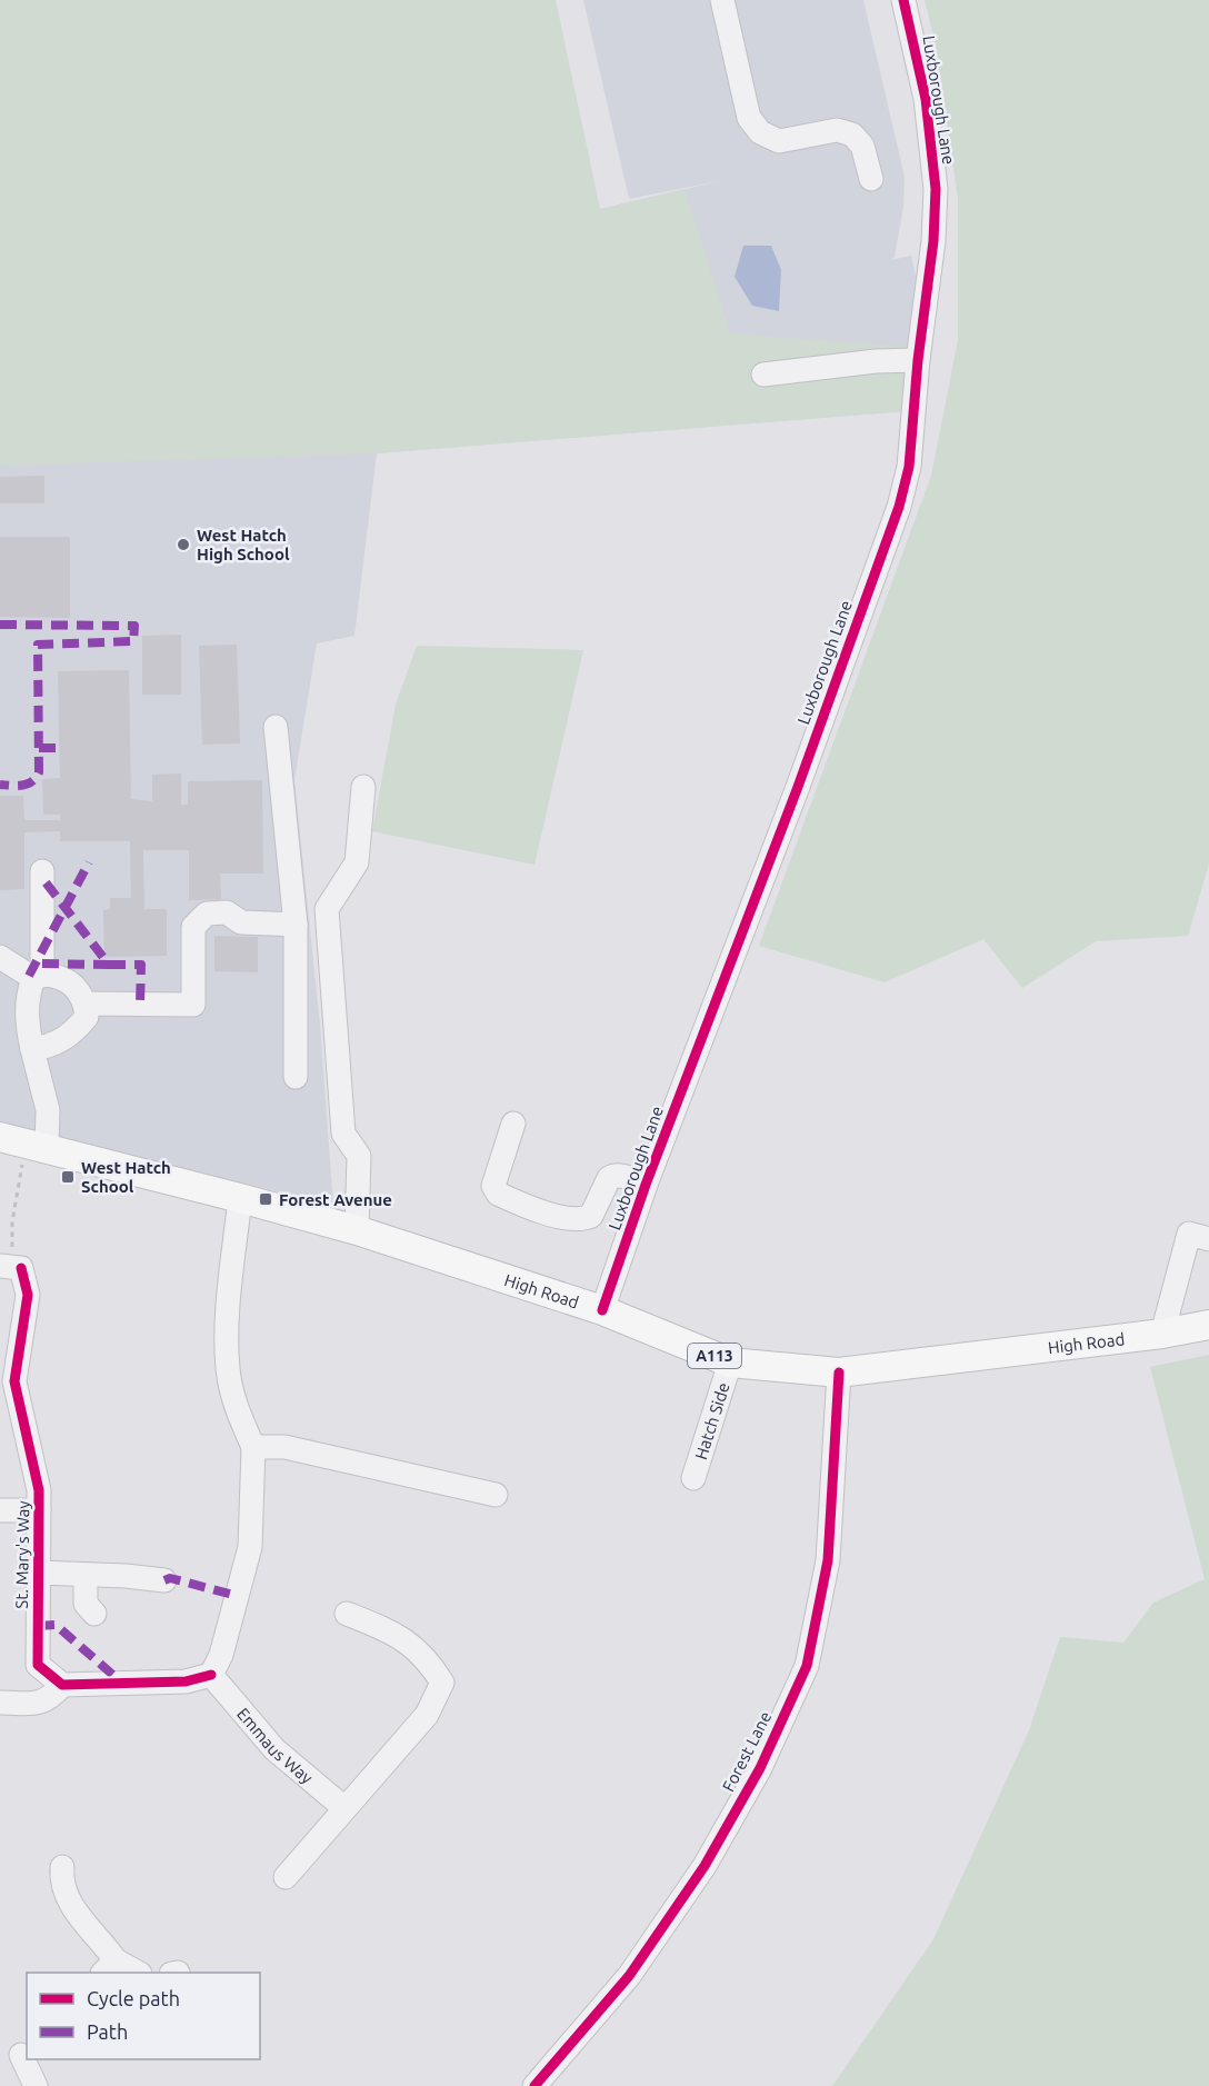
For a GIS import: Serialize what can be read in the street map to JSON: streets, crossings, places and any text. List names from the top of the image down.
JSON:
{
  "streets": {
    "main road": ["High Road", "A113"],
    "street": [
      "Luxborough Lane",
      "Hatch Side",
      "St. Mary's Way",
      "Emmaus Way",
      "Forest Lane"
    ]
  },
  "crossings": [
    ["Luxborough Lane", "High Road"],
    ["High Road", "Hatch Side"],
    ["High Road", "Forest Lane"]
  ],
  "places": {
    "other": ["West Hatch High School"],
    "transit": ["West Hatch School", "Forest Avenue"]
  },
  "legend": ["Cycle path", "Path"]
}
